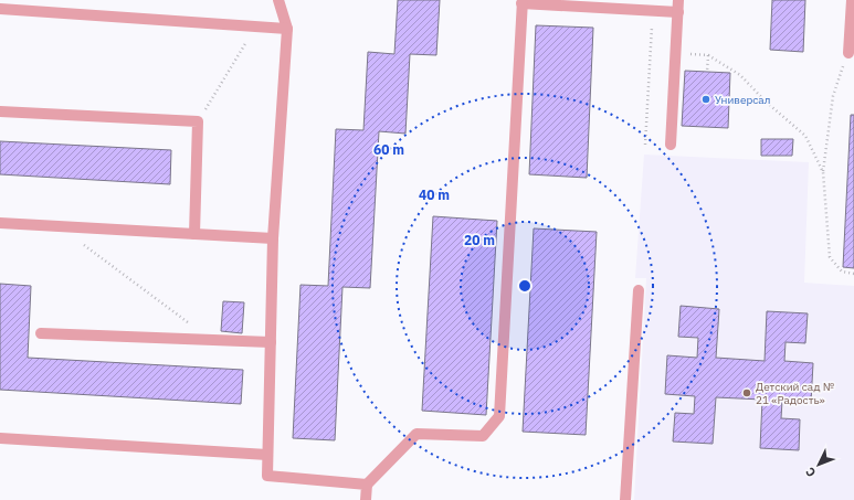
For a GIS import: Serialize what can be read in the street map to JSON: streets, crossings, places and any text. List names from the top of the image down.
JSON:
{
  "places": ["Универсал", "Детский сад № 21 «Радость»"],
  "north": "bottom left",
  "rings": ["60 m", "40 m", "20 m"]
}
